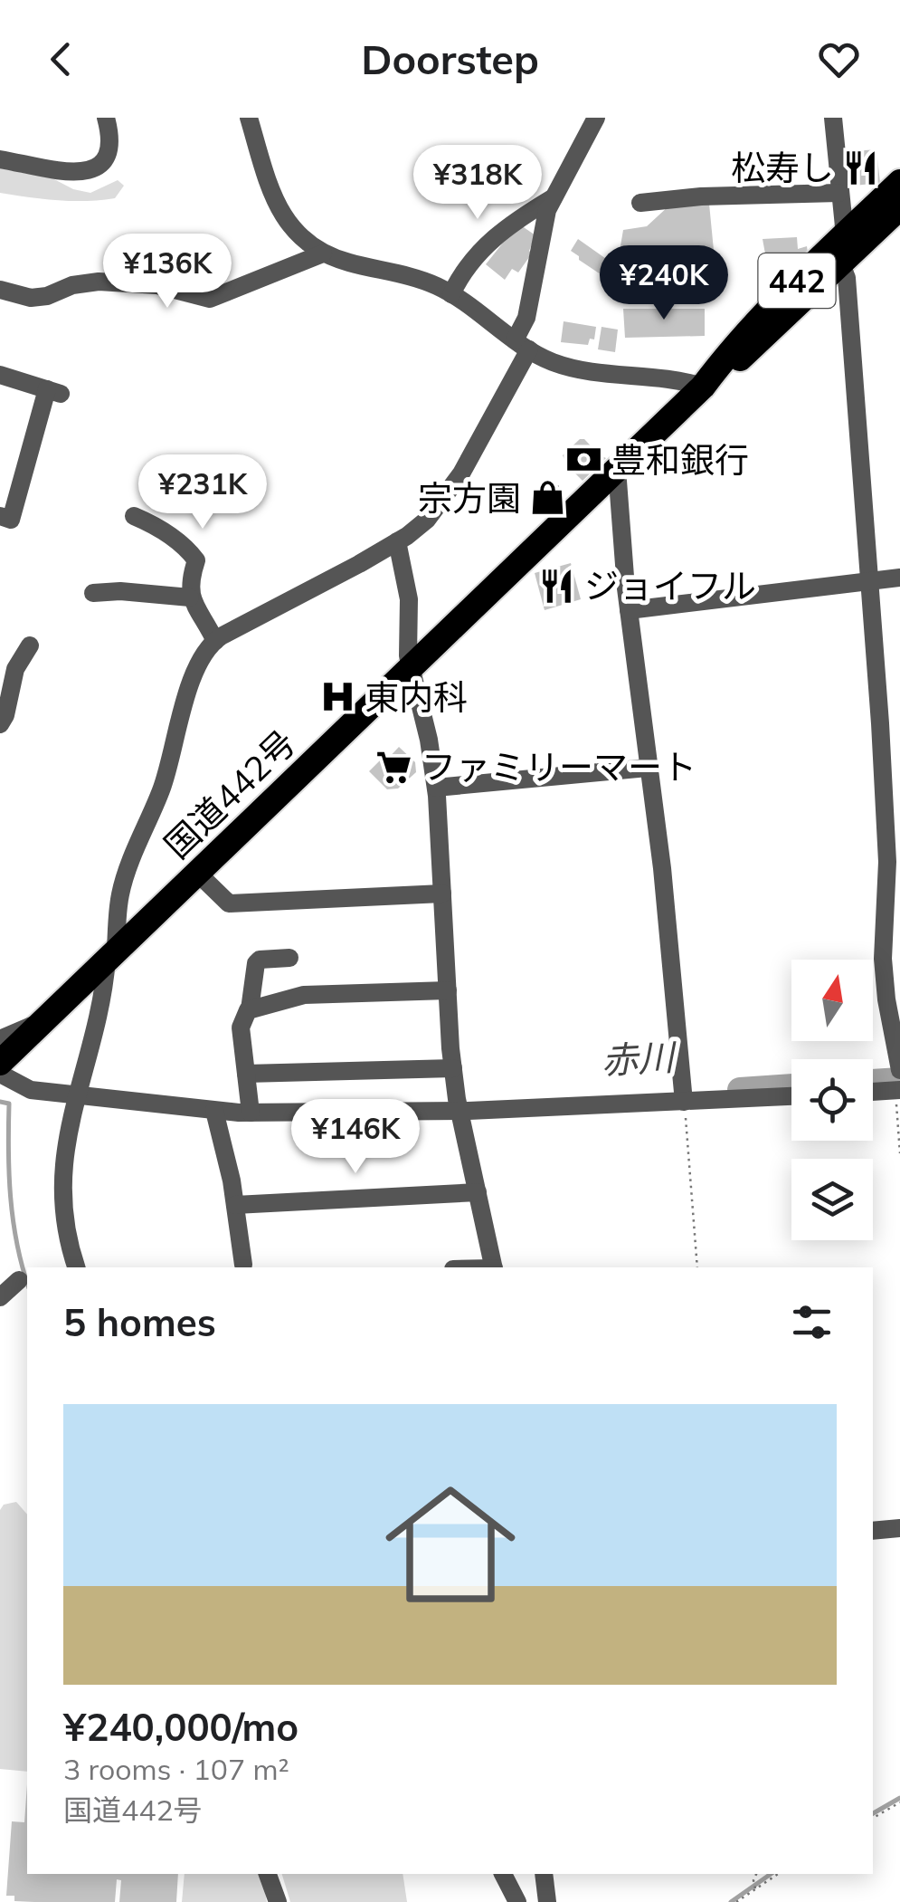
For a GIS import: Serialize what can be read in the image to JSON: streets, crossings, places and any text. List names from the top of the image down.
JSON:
{
  "streets": {
    "highway": ["442", "国道442号"]
  },
  "water": ["赤川"],
  "places": {
    "restaurant": ["松寿し", "ジョイフル"],
    "bank": ["豊和銀行"],
    "shop": ["宗方園"],
    "hospital": ["東内科"],
    "supermarket": ["ファミリーマート"]
  },
  "north": "top",
  "page": {
    "header": "Doorstep",
    "price": [
      "¥318K",
      "¥136K",
      "¥240K",
      "¥231K",
      "¥146K"
    ],
    "heading": "5 homes",
    "list": [
      {
        "name": "¥240,000/mo",
        "note": "3 rooms · 107 m² · 国道442号"
      }
    ]
  }
}
